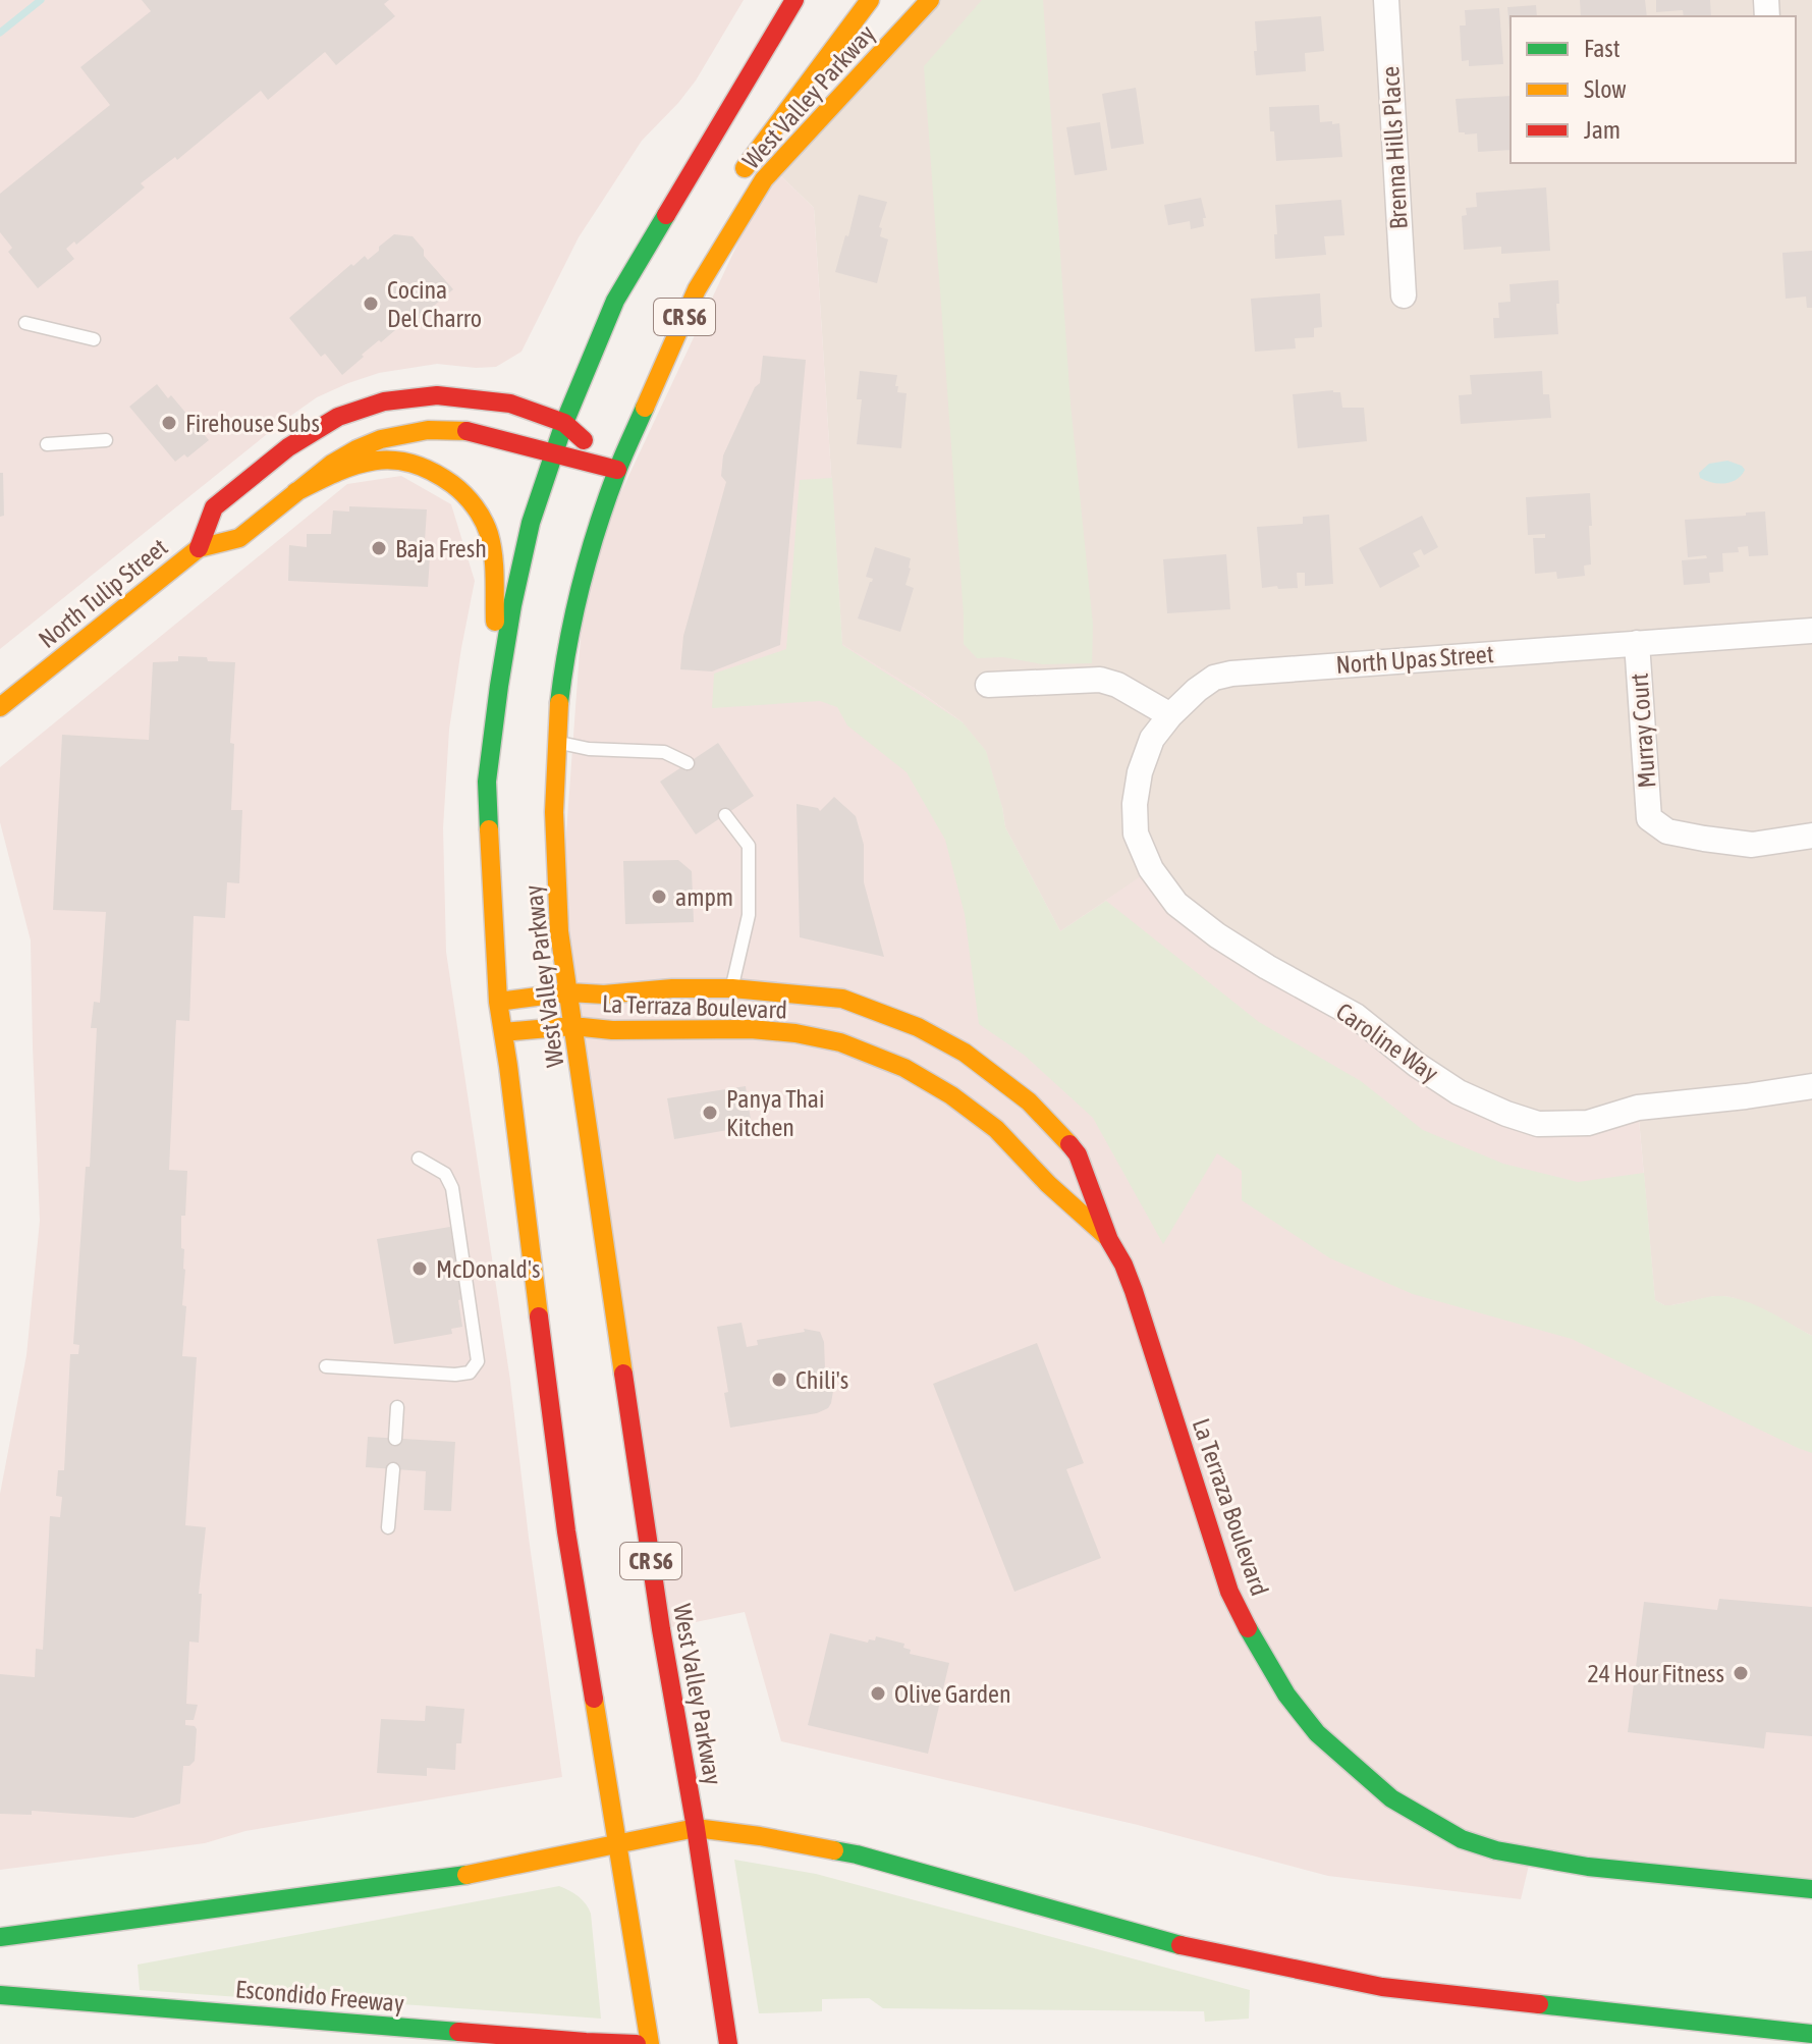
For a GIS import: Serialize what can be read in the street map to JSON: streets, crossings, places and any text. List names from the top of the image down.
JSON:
{
  "streets": {
    "main road": [
      "West Valley Parkway",
      "CR S6",
      "North Tulip Street",
      "La Terraza Boulevard",
      "Escondido Freeway"
    ],
    "street": [
      "Brenna Hills Place",
      "North Upas Street",
      "Murray Court",
      "Caroline Way"
    ]
  },
  "crossings": [
    ["West Valley Parkway", "North Tulip Street"],
    ["West Valley Parkway", "La Terraza Boulevard"],
    ["North Upas Street", "Murray Court"],
    ["North Upas Street", "Caroline Way"]
  ],
  "places": [
    "Cocina Del Charro",
    "Firehouse Subs",
    "Baja Fresh",
    "ampm",
    "Panya Thai Kitchen",
    "McDonald's",
    "Chili's",
    "24 Hour Fitness",
    "Olive Garden"
  ],
  "legend": ["Fast", "Slow", "Jam"]
}
